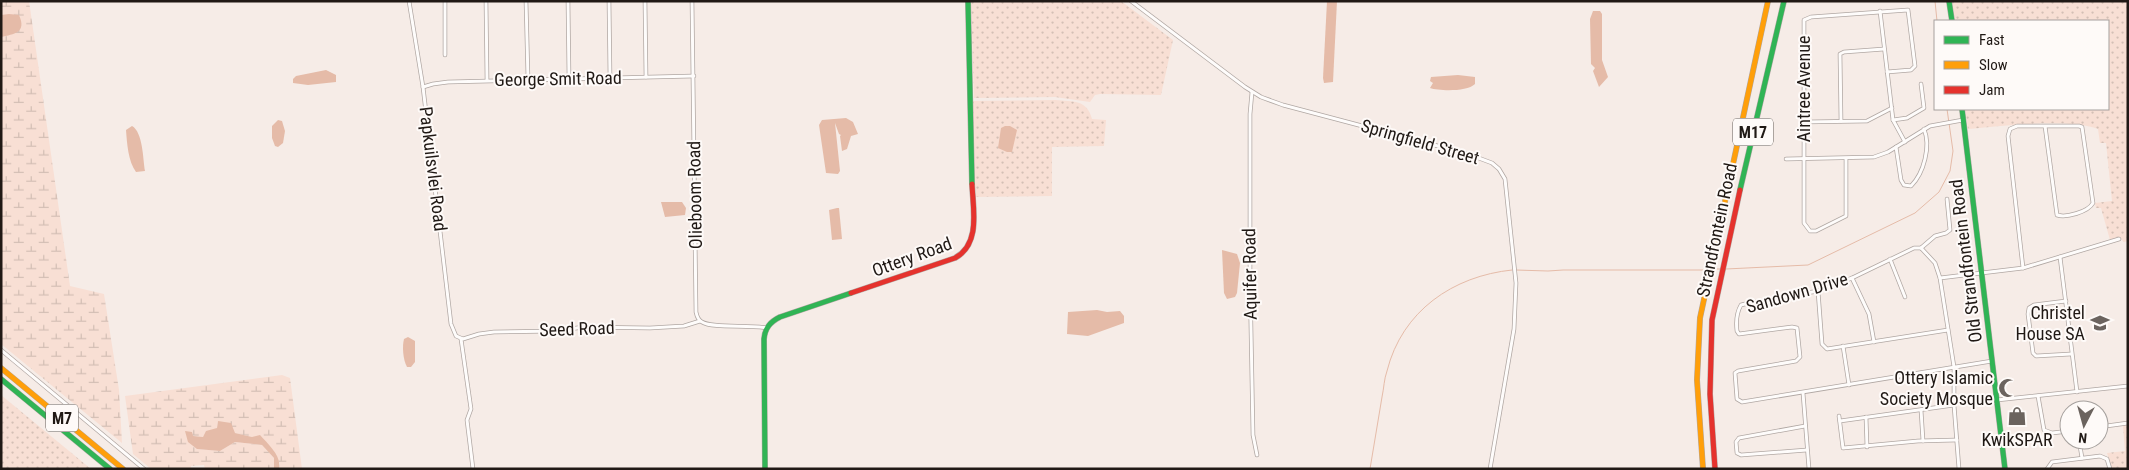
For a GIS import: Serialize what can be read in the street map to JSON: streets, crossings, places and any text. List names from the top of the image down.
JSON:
{
  "streets": {
    "main road": [
      "M17",
      "Strandfontein Road",
      "Ottery Road",
      "Old Strandfontein Road",
      "M7"
    ],
    "street": [
      "George Smit Road",
      "Aintree Avenue",
      "Springfield Street",
      "Papkuilsvlei Road",
      "Olieboom Road",
      "Aquifer Road",
      "Sandown Drive",
      "Seed Road"
    ]
  },
  "crossings": [
    ["George Smit Road", "Papkuilsvlei Road"],
    ["George Smit Road", "Olieboom Road"],
    ["Springfield Street", "Aquifer Road"],
    ["Papkuilsvlei Road", "Seed Road"],
    ["Olieboom Road", "Seed Road"]
  ],
  "places": {
    "school or university": ["Christel House SA"],
    "mosque": ["Ottery Islamic Society Mosque"],
    "shop": ["KwikSPAR"]
  },
  "legend": ["Fast", "Slow", "Jam"],
  "north": "bottom"
}
